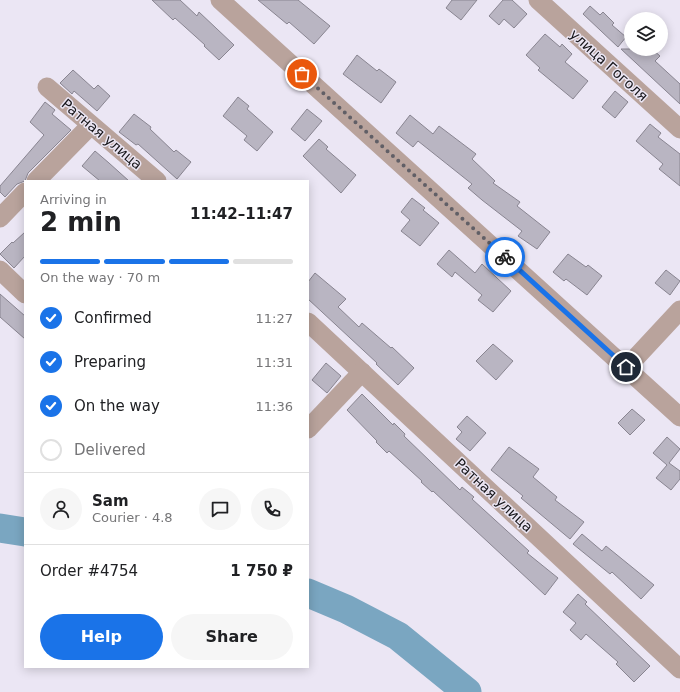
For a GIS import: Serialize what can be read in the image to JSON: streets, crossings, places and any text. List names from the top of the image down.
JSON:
{
  "streets": {
    "street": ["улица Гоголя", "Ратная улица"]
  },
  "page": {
    "heading": ["2 min", "Arriving in", "11:42–11:47"],
    "panel": [
      "Sam",
      "Courier · 4.8",
      "Order #4754",
      "1 750 ₽"
    ],
    "bar": "On the way · 70 m",
    "list": [
      ["Confirmed", "11:27"],
      ["Preparing", "11:31"],
      ["On the way", "11:36"],
      "Delivered"
    ],
    "buttons": ["Help", "Share"]
  }
}
